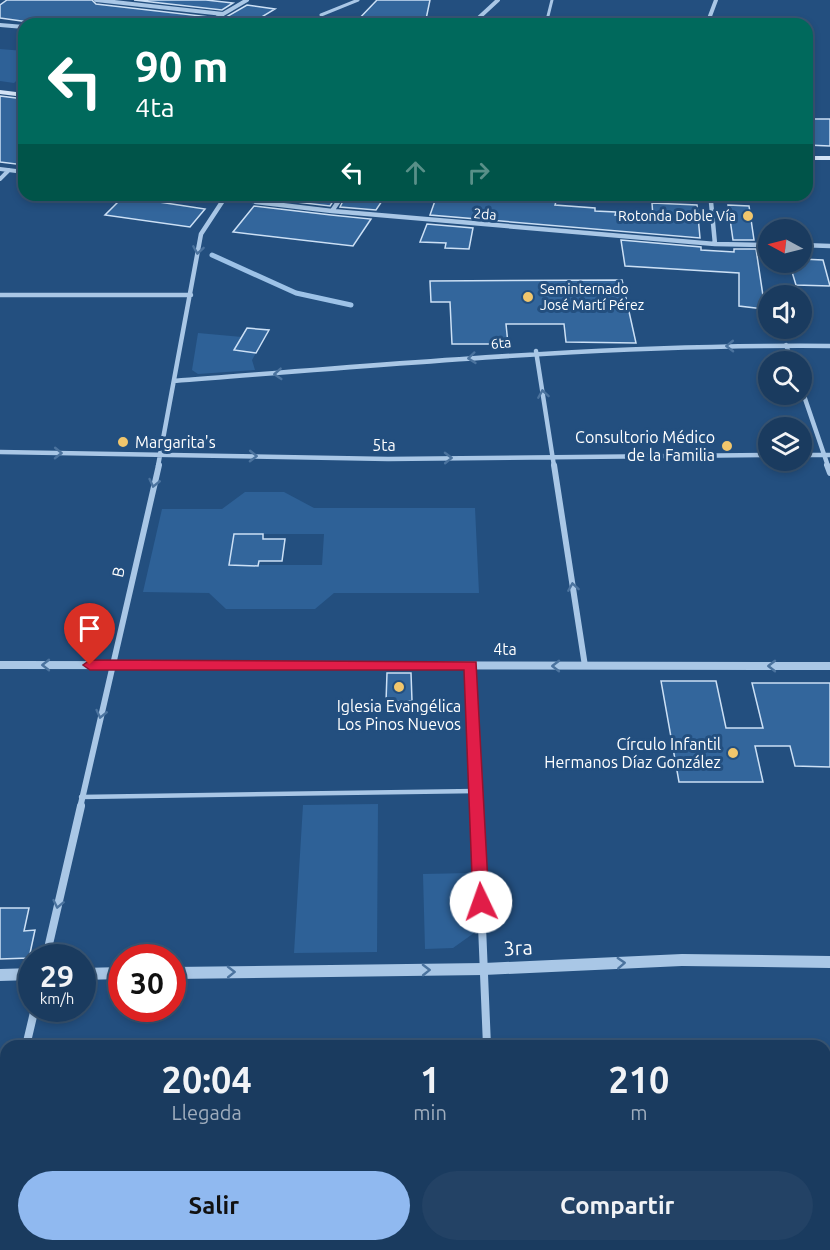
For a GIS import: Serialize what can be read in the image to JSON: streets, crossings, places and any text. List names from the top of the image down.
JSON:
{
  "streets": {
    "street": [
      "2da",
      "6ta",
      "5ta",
      "B",
      "4ta",
      "3ra"
    ]
  },
  "crossings": [
    ["6ta", "B"],
    ["5ta", "B"],
    ["B", "4ta"]
  ],
  "one_way": [
    "6ta",
    "5ta",
    "B",
    "4ta",
    "3ra"
  ],
  "places": [
    "Rotonda Doble Vía",
    "Seminternado José Martí Pérez",
    "Margarita's",
    "Consultorio Médico de la Familia",
    "Iglesia Evangélica Los Pinos Nuevos",
    "Círculo Infantil Hermanos Díaz González"
  ],
  "north": "left",
  "page": {
    "turn": ["90 m", "4ta"],
    "speed": "29 km/h",
    "limit": "30",
    "eta": [
      "20:04",
      "Llegada",
      "1",
      "min",
      "210",
      "m"
    ],
    "buttons": ["Salir", "Compartir"]
  }
}
